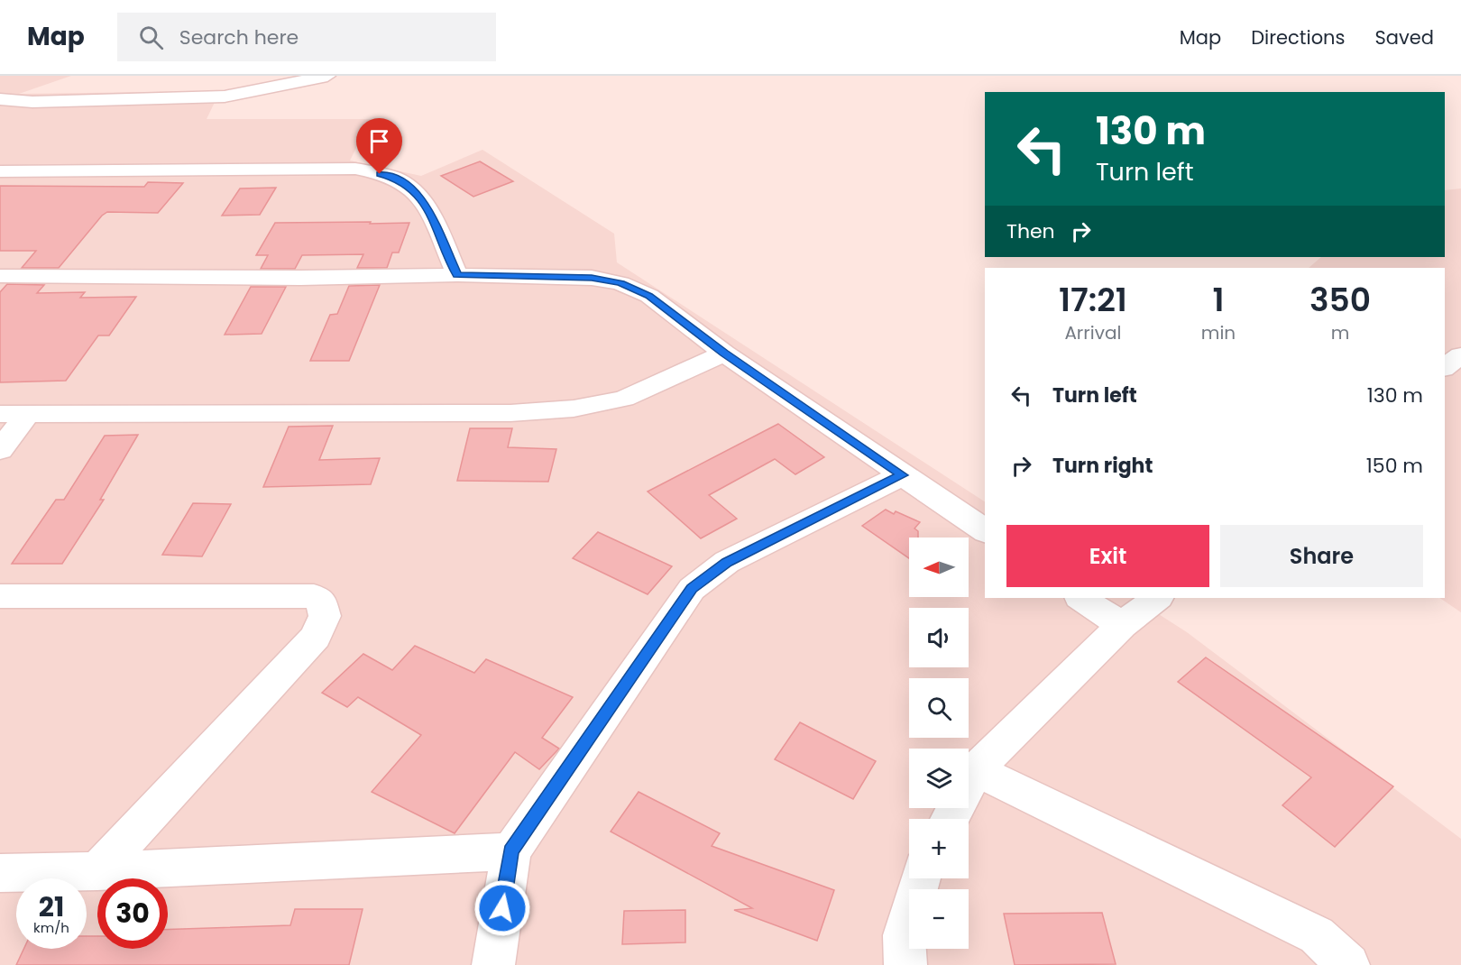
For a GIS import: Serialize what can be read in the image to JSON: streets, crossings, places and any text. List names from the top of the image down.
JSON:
{
  "north": "left",
  "page": {
    "header": "Map",
    "search": "Search here",
    "nav": ["Map", "Directions", "Saved"],
    "turn": ["130 m", "Turn left"],
    "then": "Then",
    "eta": [
      "17:21",
      "Arrival",
      "1",
      "min",
      "350",
      "m"
    ],
    "list": [
      {
        "name": "Turn left",
        "value": "130 m"
      },
      {
        "name": "Turn right",
        "value": "150 m"
      }
    ],
    "buttons": ["Exit", "Share"],
    "map_buttons": ["+", "−"],
    "speed": "21 km/h",
    "limit": "30"
  }
}
